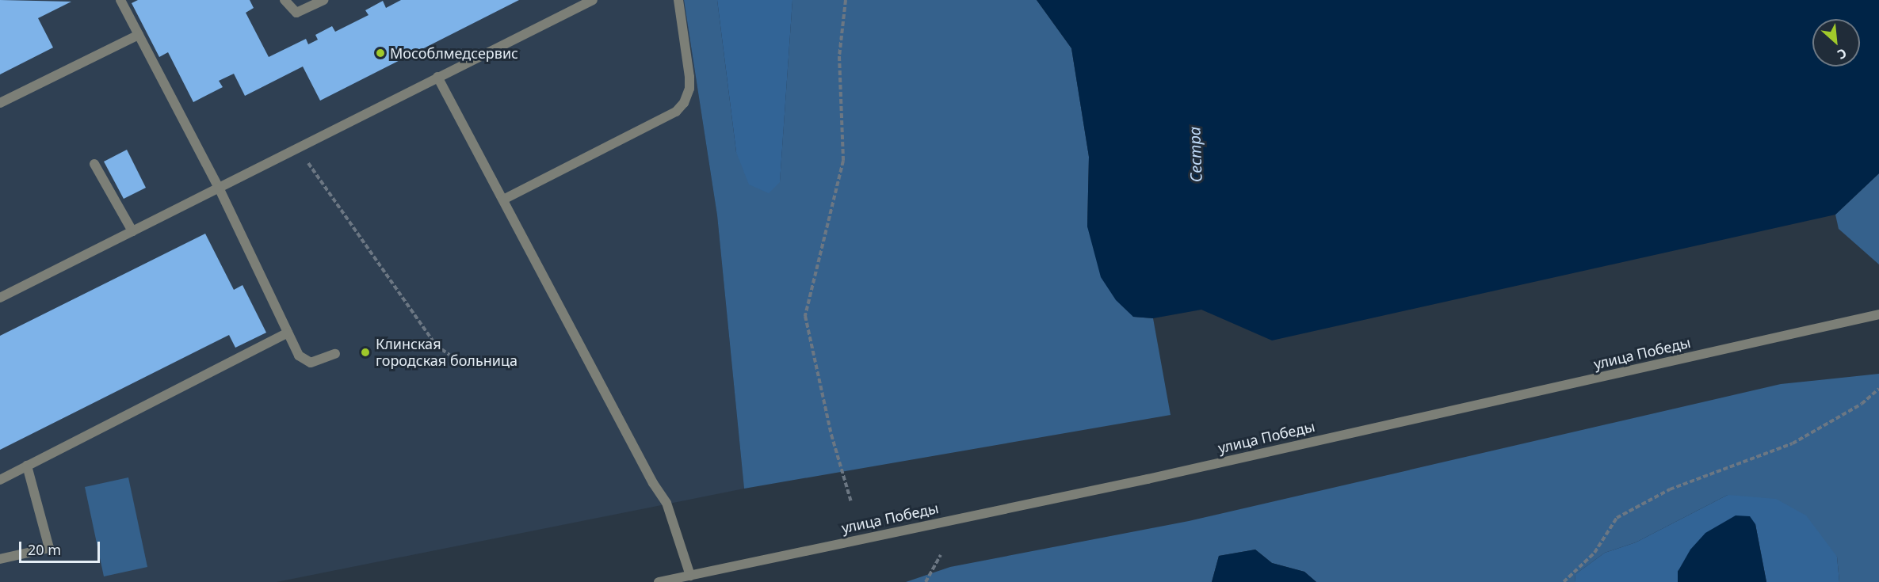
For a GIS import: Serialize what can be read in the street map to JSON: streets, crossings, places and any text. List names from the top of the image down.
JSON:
{
  "streets": {
    "street": ["улица Победы"]
  },
  "water": ["Сестра"],
  "places": ["Мособлмедсервис", "Клинская городская больница"],
  "scale_bar": "20 m",
  "north": "bottom right"
}
